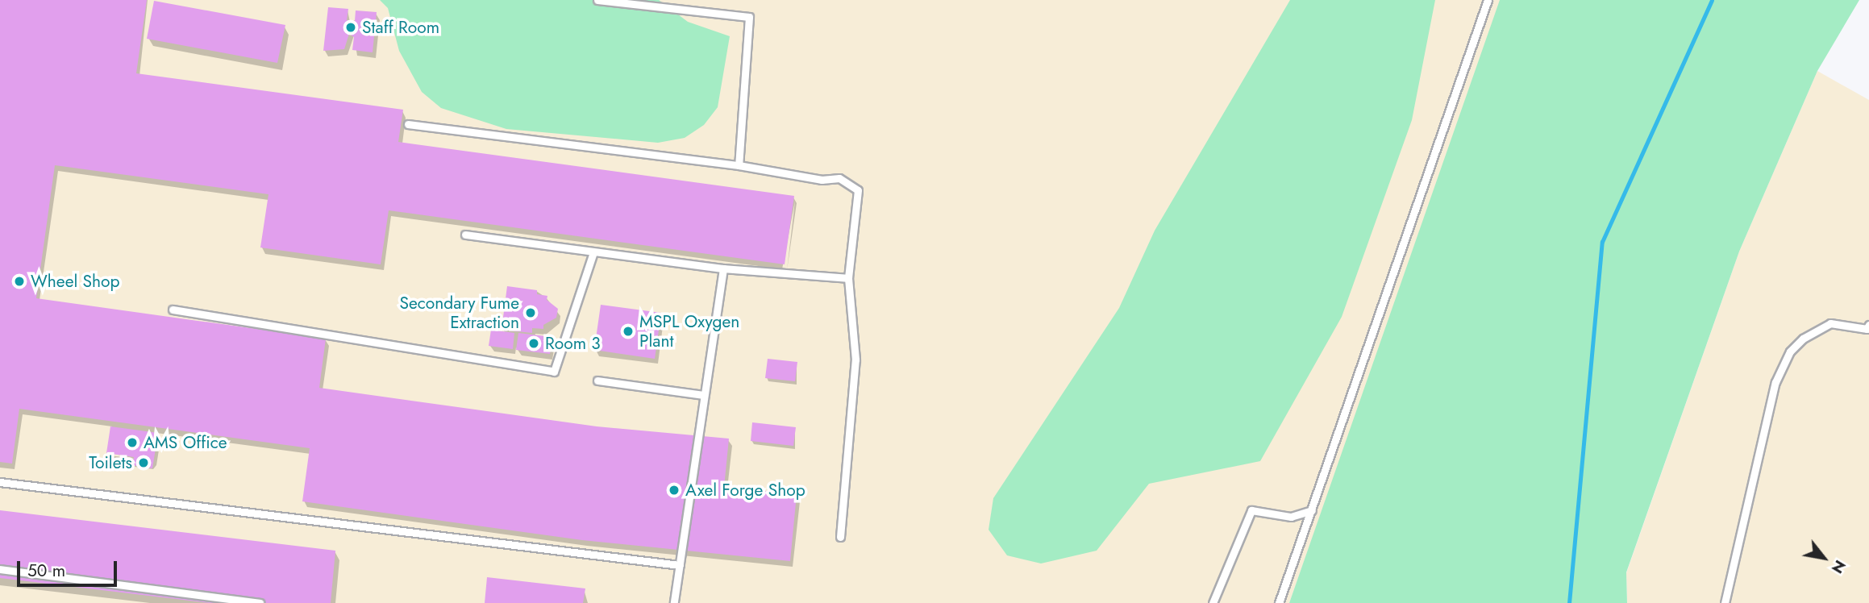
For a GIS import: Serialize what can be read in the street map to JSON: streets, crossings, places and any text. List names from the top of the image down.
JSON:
{
  "places": [
    "Staff Room",
    "Wheel Shop",
    "Secondary Fume Extraction",
    "MSPL Oxygen Plant",
    "Room 3",
    "AMS Office",
    "Toilets",
    "Axel Forge Shop"
  ],
  "scale_bar": "50 m",
  "north": "bottom right"
}
